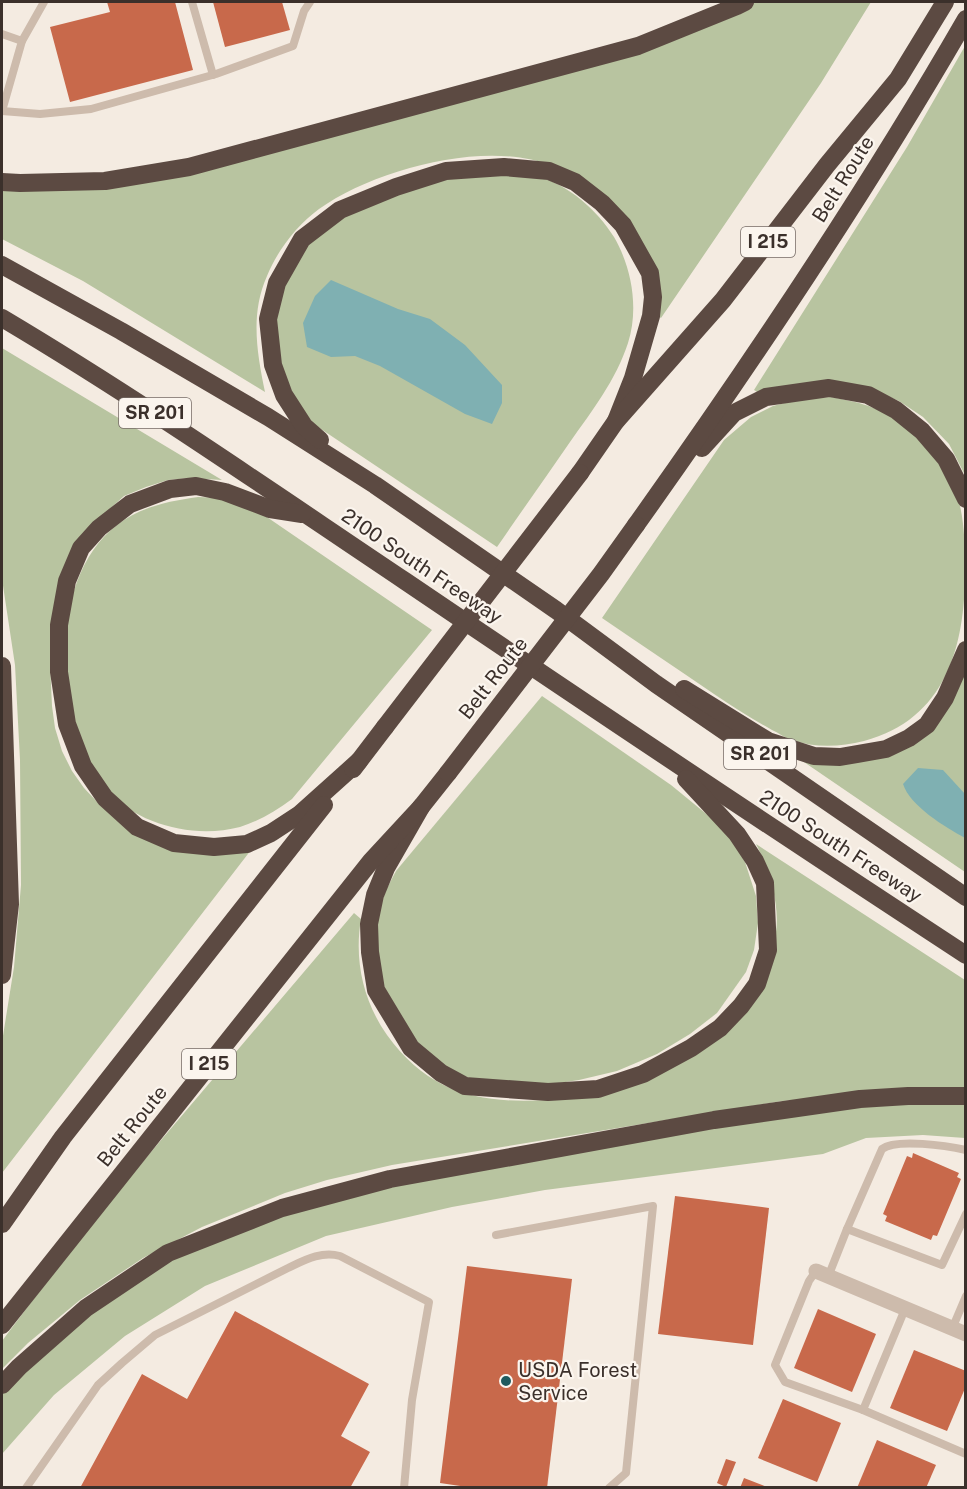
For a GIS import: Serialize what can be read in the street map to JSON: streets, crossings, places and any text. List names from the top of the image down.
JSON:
{
  "streets": {
    "highway": [
      "Belt Route",
      "I 215",
      "SR 201",
      "2100 South Freeway"
    ]
  },
  "places": ["USDA Forest Service"]
}
